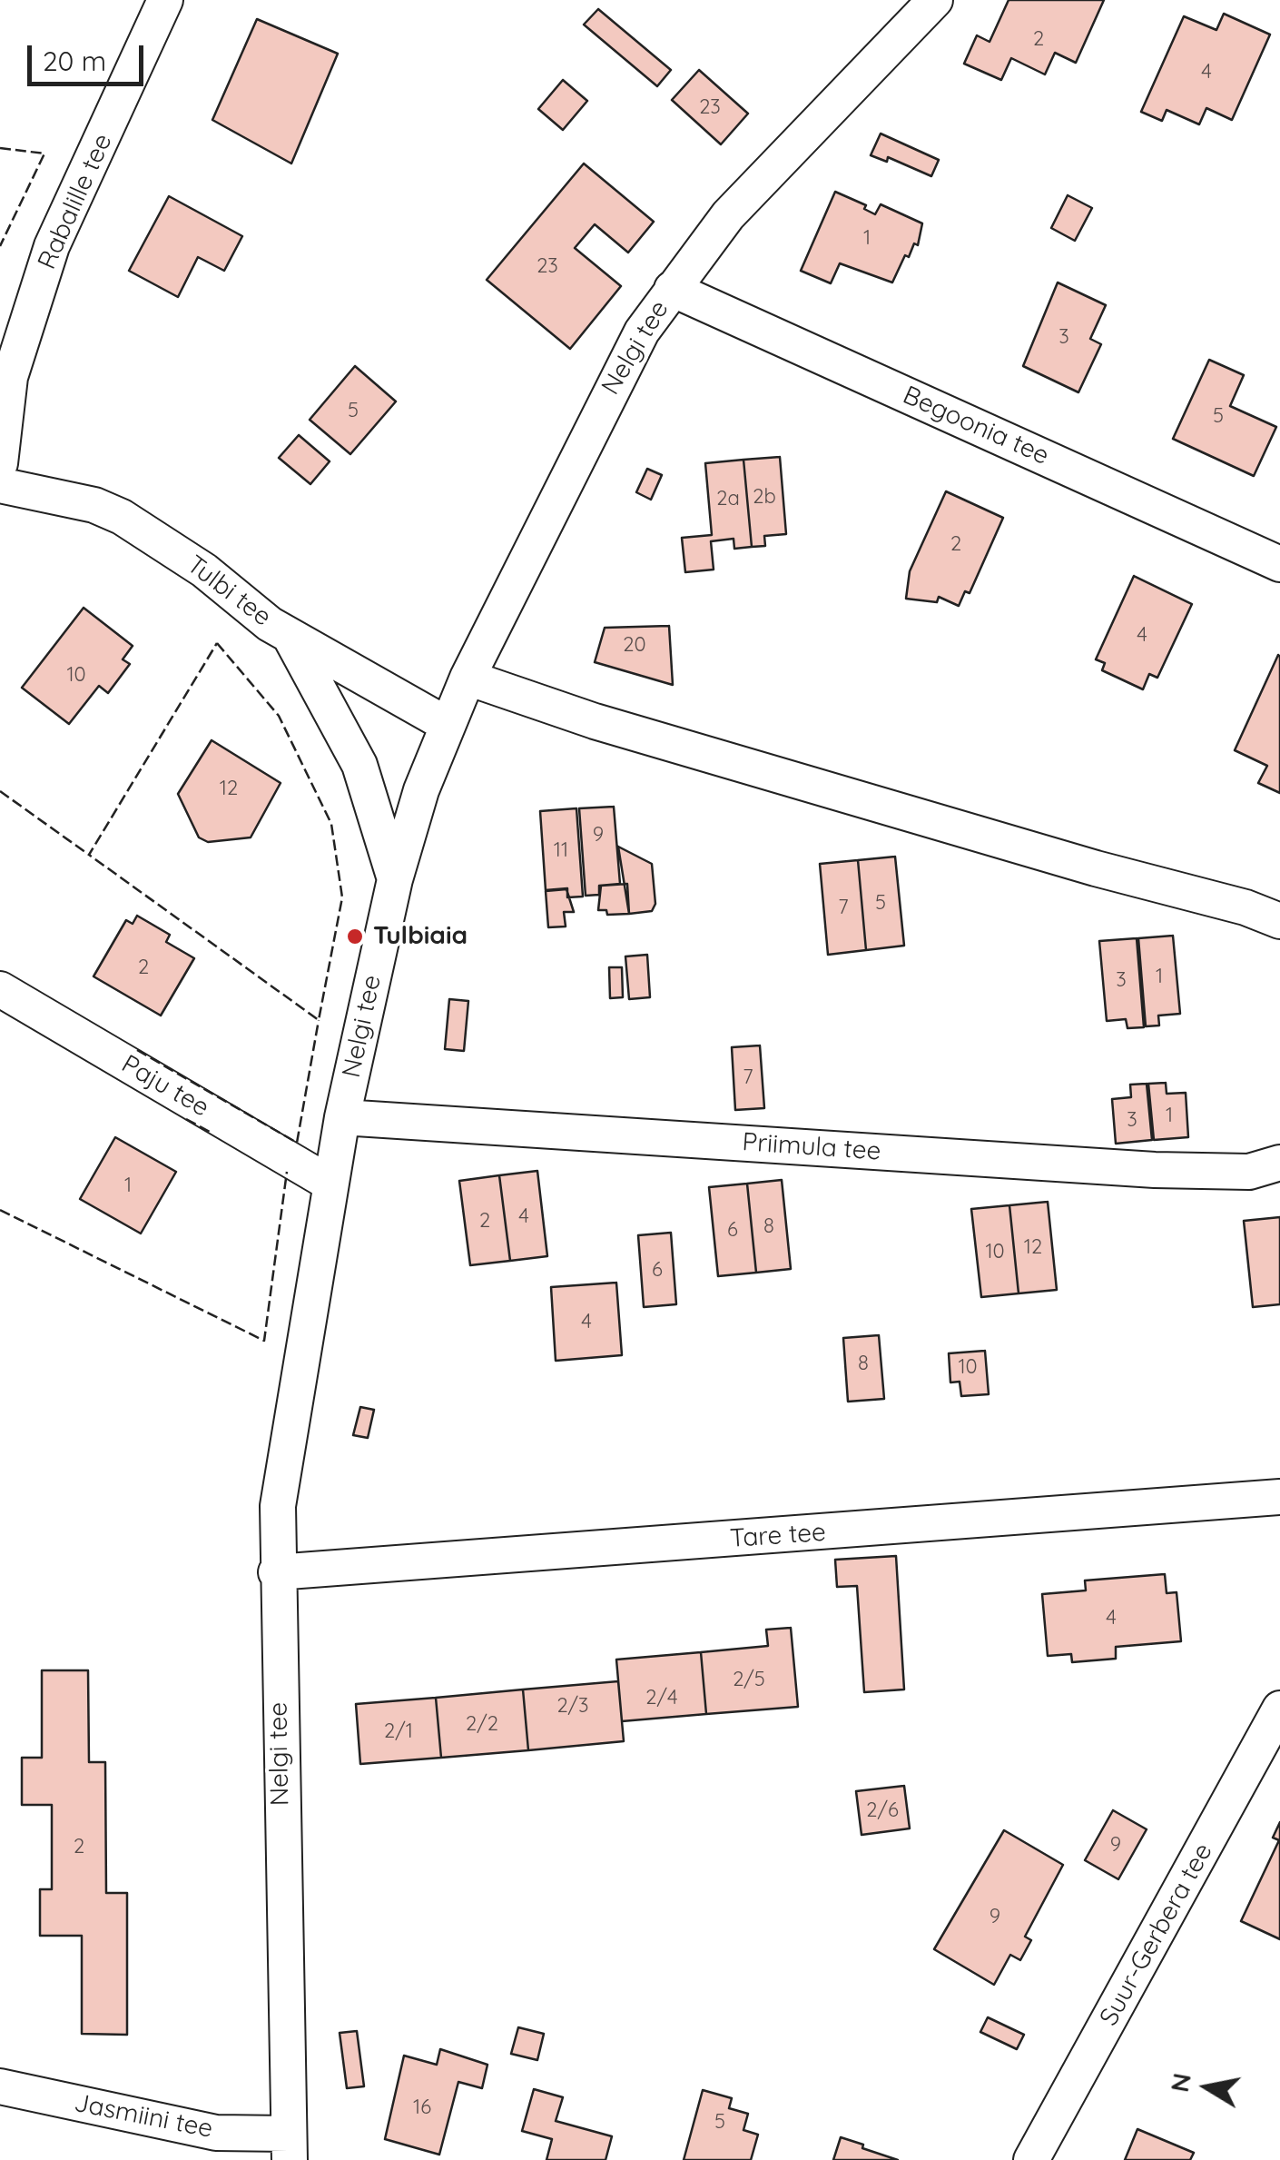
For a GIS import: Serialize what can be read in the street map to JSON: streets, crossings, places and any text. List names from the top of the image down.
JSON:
{
  "streets": {
    "street": [
      "Rabalille tee",
      "Nelgi tee",
      "Begoonia tee",
      "Tulbi tee",
      "Paju tee",
      "Priimula tee",
      "Tare tee",
      "Suur-Gerbera tee",
      "Jasmiini tee"
    ]
  },
  "crossings": [
    ["Nelgi tee", "Begoonia tee"],
    ["Nelgi tee", "Tulbi tee"],
    ["Nelgi tee", "Paju tee"],
    ["Nelgi tee", "Priimula tee"],
    ["Nelgi tee", "Tare tee"],
    ["Nelgi tee", "Jasmiini tee"]
  ],
  "places": ["Tulbiaia"],
  "house_numbers": [
    "2",
    "4",
    "23",
    "1",
    "23",
    "3",
    "5",
    "5",
    "2b",
    "2a",
    "2",
    "4",
    "20",
    "10",
    "12",
    "9",
    "11",
    "5",
    "7",
    "2",
    "1",
    "3",
    "7",
    "1",
    "3",
    "1",
    "4",
    "2",
    "8",
    "6",
    "12",
    "10",
    "6",
    "4",
    "8",
    "10",
    "4",
    "2/5",
    "2/4",
    "2/3",
    "2/2",
    "2/1",
    "2/6",
    "9",
    "2",
    "9",
    "16",
    "5"
  ],
  "scale_bar": "20 m",
  "north": "left"
}
